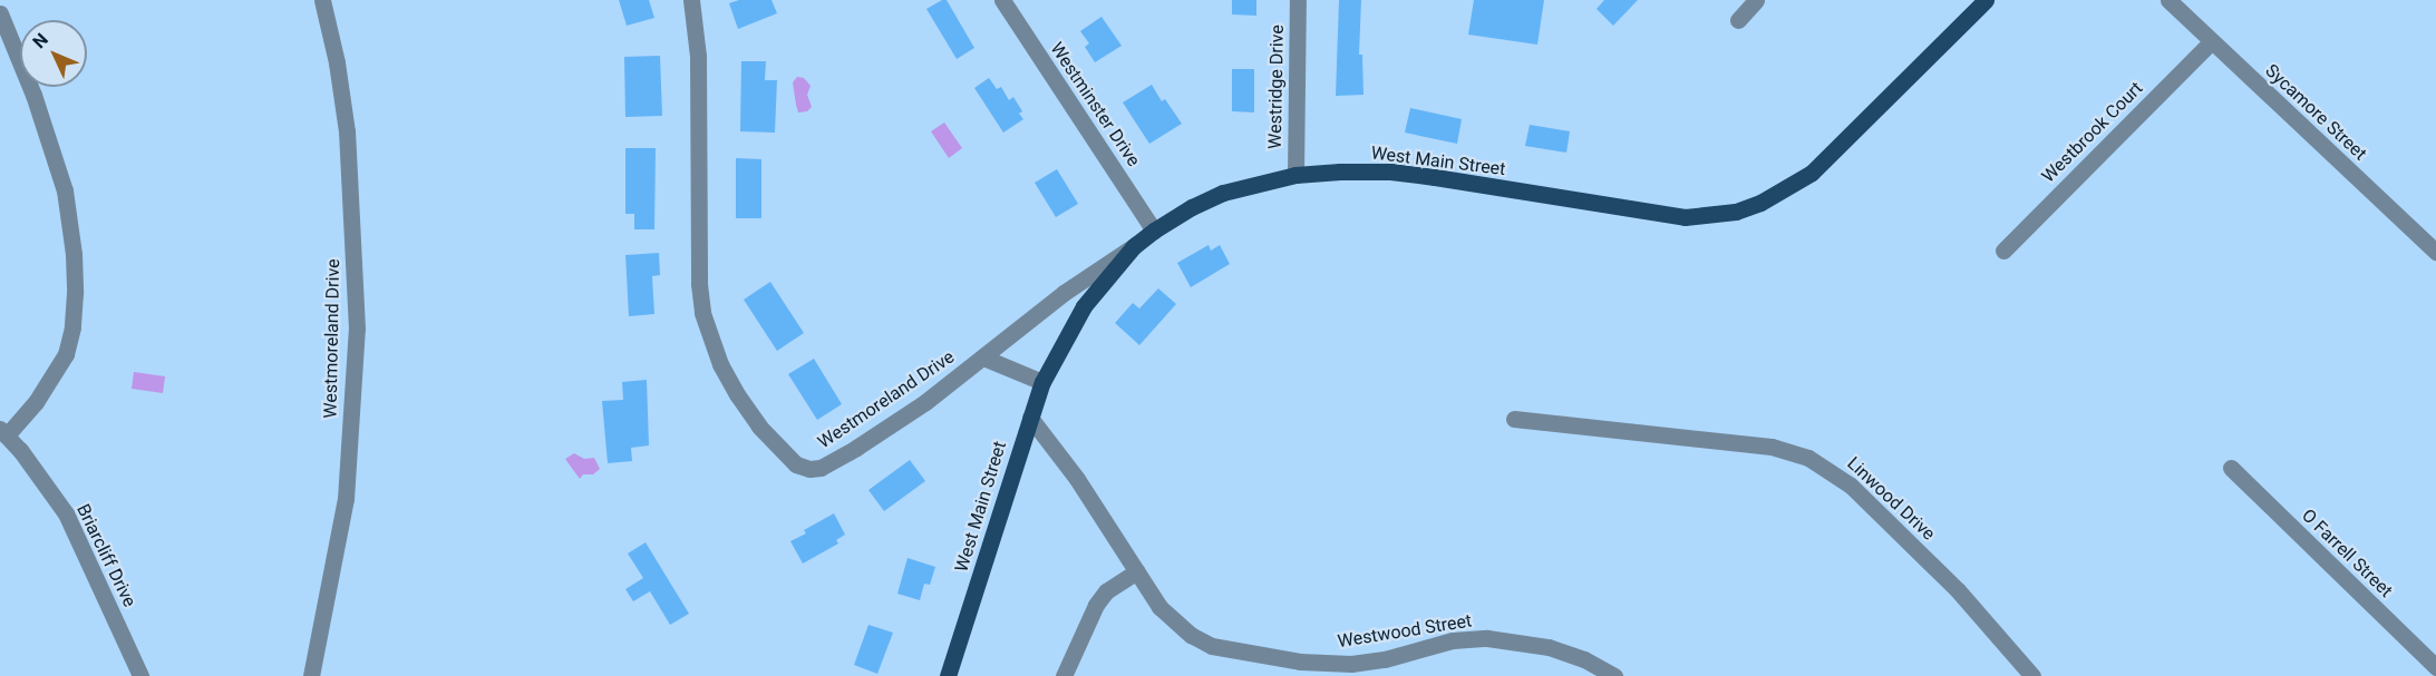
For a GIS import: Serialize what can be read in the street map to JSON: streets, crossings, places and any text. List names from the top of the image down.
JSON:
{
  "streets": {
    "main road": ["West Main Street"],
    "street": [
      "Westridge Drive",
      "Westminster Drive",
      "Sycamore Street",
      "Westbrook Court",
      "Westmoreland Drive",
      "Linwood Drive",
      "O Farrell Street",
      "Briarcliff Drive",
      "Westwood Street"
    ]
  },
  "crossings": [
    ["Westridge Drive", "West Main Street"],
    ["Westminster Drive", "West Main Street"],
    ["Sycamore Street", "Westbrook Court"],
    ["West Main Street", "Westmoreland Drive"],
    ["West Main Street", "Westwood Street"]
  ],
  "north": "top left"
}
